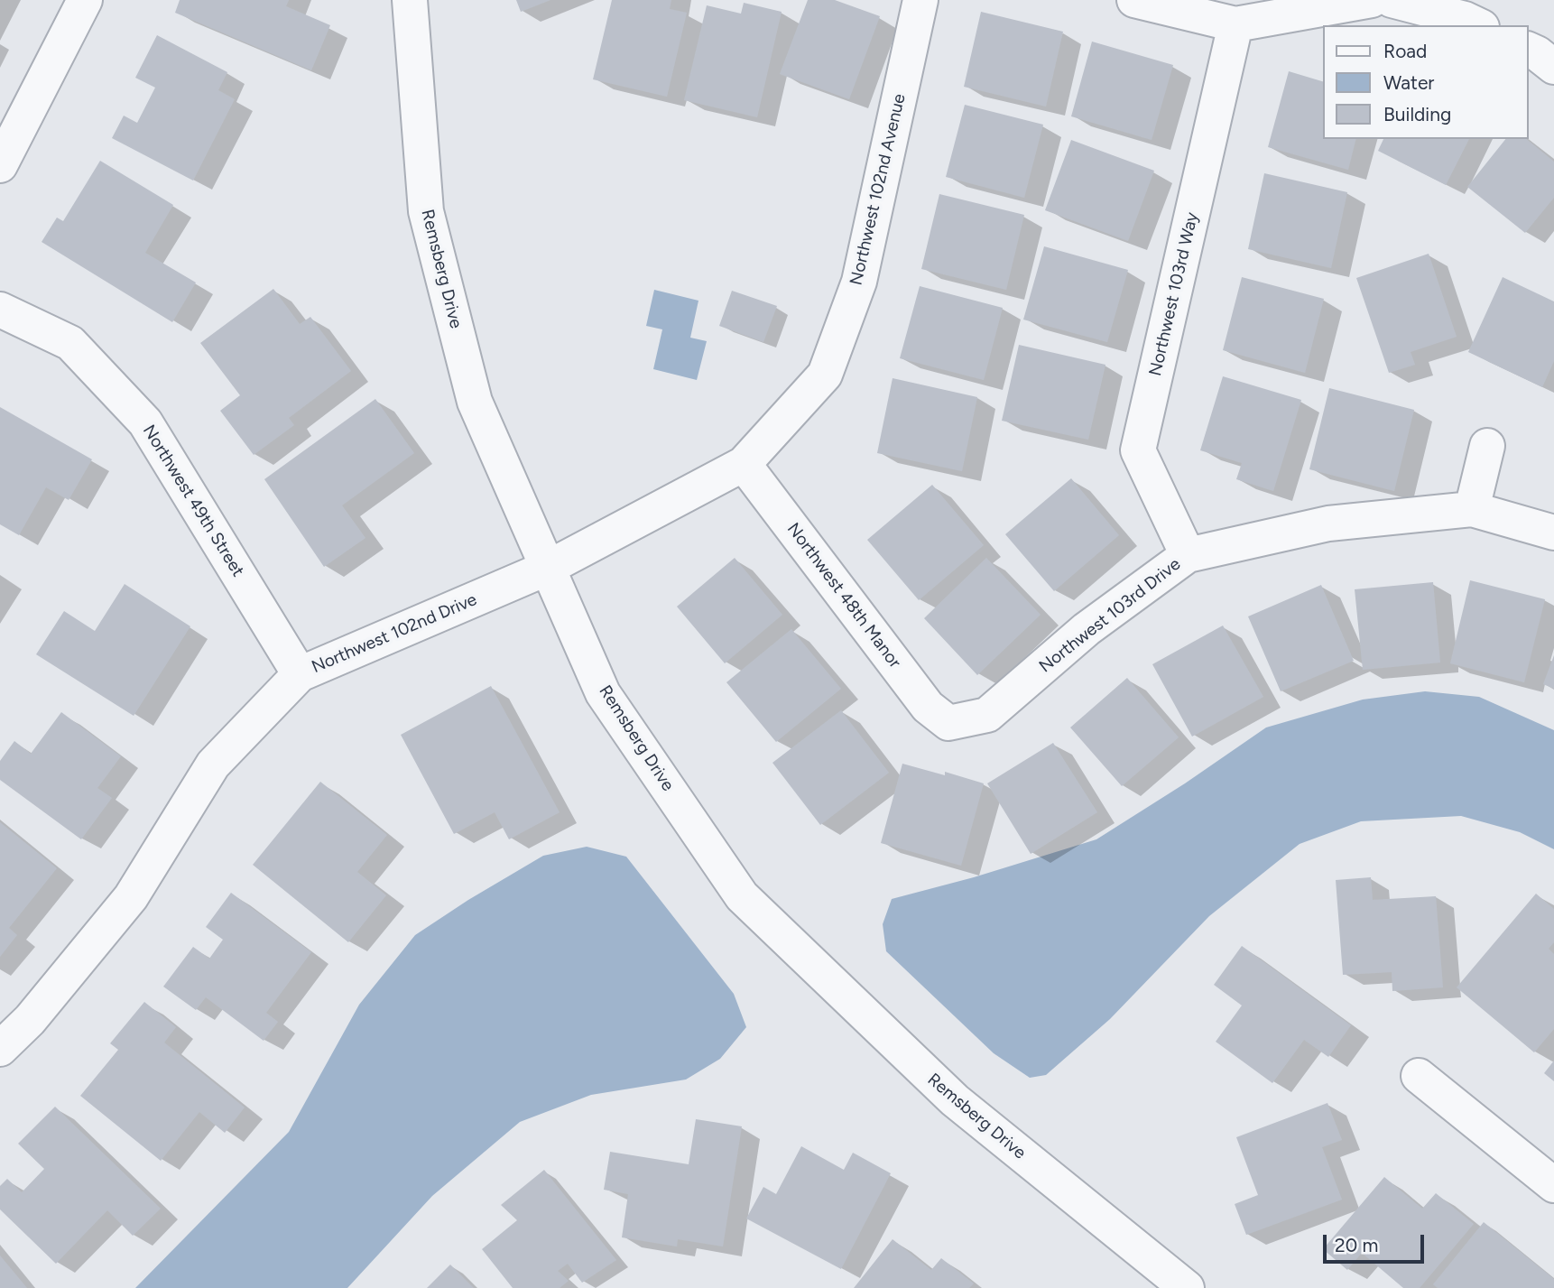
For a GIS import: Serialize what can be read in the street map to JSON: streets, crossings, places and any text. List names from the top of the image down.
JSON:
{
  "streets": {
    "street": [
      "Northwest 102nd Avenue",
      "Remsberg Drive",
      "Northwest 103rd Way",
      "Northwest 49th Street",
      "Northwest 48th Manor",
      "Northwest 103rd Drive",
      "Northwest 102nd Drive"
    ]
  },
  "crossings": [
    ["Northwest 102nd Avenue", "Remsberg Drive"],
    ["Northwest 102nd Avenue", "Northwest 48th Manor"],
    ["Northwest 102nd Avenue", "Northwest 102nd Drive"],
    ["Remsberg Drive", "Northwest 102nd Drive"],
    ["Northwest 103rd Way", "Northwest 103rd Drive"],
    ["Northwest 49th Street", "Northwest 102nd Drive"],
    ["Northwest 48th Manor", "Northwest 103rd Drive"]
  ],
  "legend": ["Road", "Water", "Building"],
  "scale_bar": "20 m"
}
